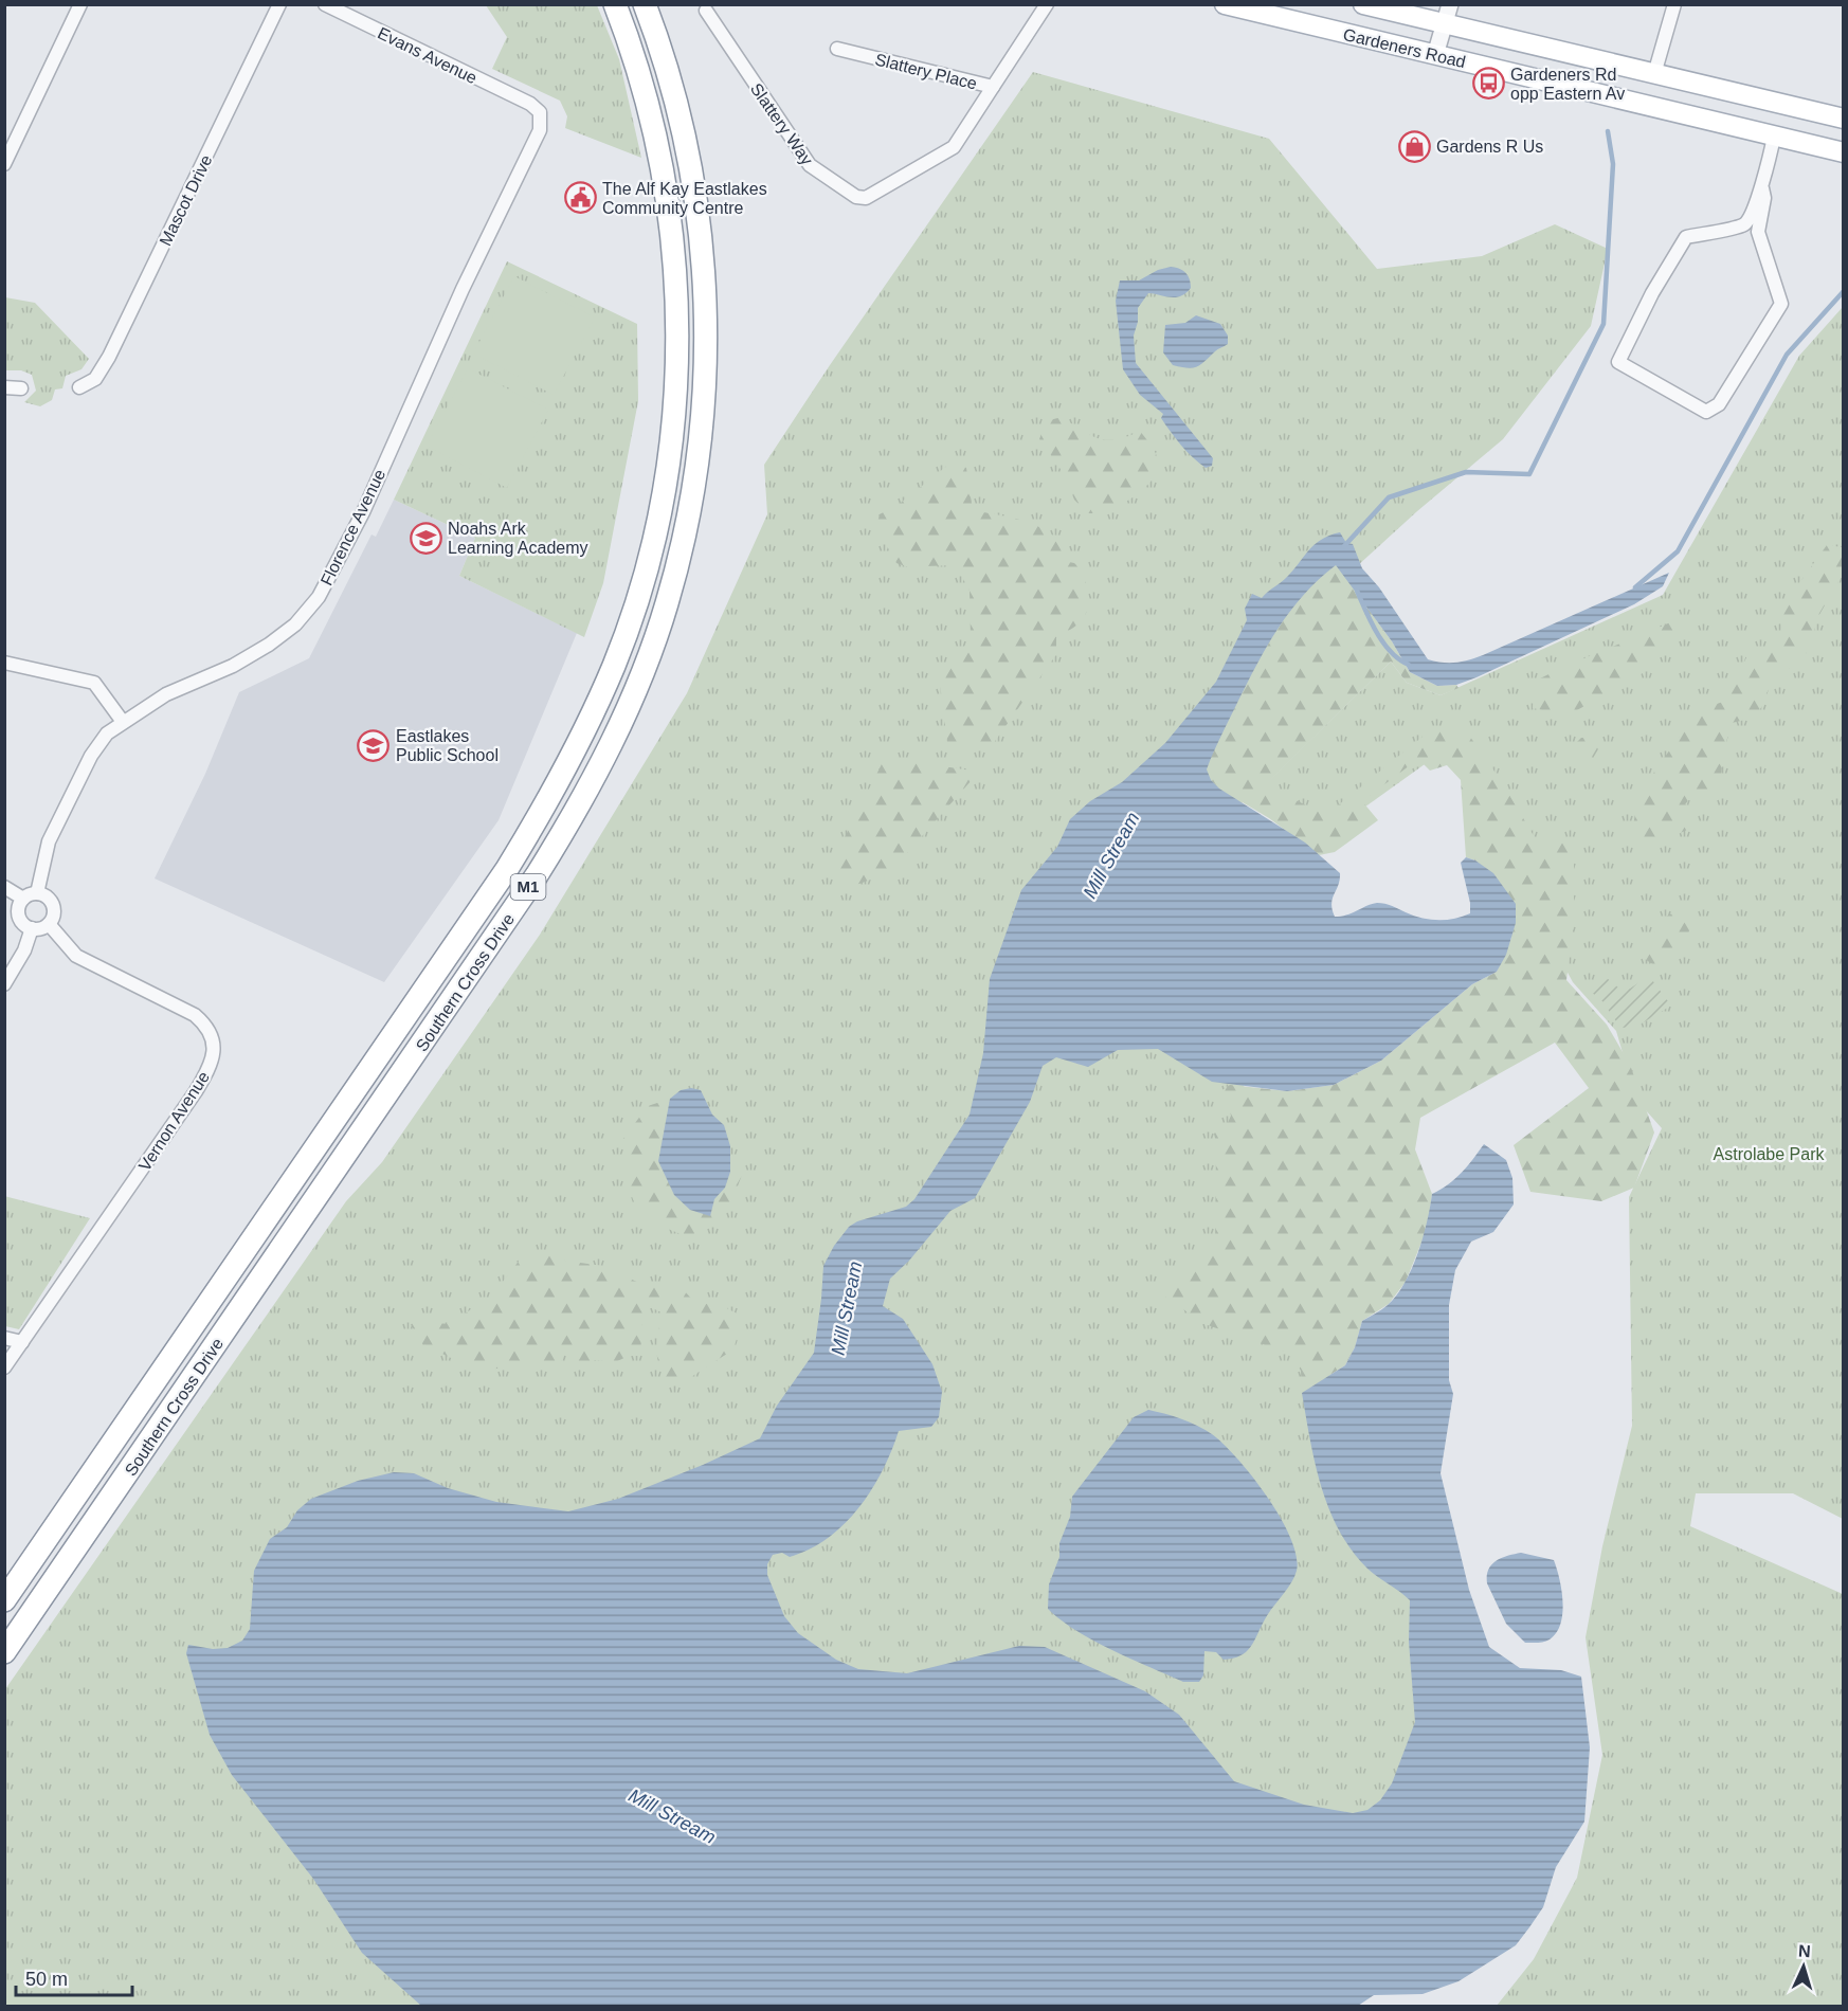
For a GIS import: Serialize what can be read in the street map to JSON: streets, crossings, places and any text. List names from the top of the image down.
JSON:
{
  "streets": {
    "highway": ["M1", "Southern Cross Drive"],
    "main road": ["Gardeners Road"],
    "street": [
      "Evans Avenue",
      "Slattery Place",
      "Slattery Way",
      "Mascot Drive",
      "Florence Avenue",
      "Vernon Avenue"
    ]
  },
  "crossings": [
    ["Evans Avenue", "Florence Avenue"],
    ["Slattery Place", "Slattery Way"],
    ["Florence Avenue", "Vernon Avenue"]
  ],
  "water": ["Mill Stream"],
  "parks": ["Astrolabe Park"],
  "places": {
    "bus stop": ["Gardeners Rd opp Eastern Av"],
    "shop": ["Gardens R Us"],
    "public building": ["The Alf Kay Eastlakes Community Centre"],
    "school or university": ["Noahs Ark Learning Academy", "Eastlakes Public School"]
  },
  "scale_bar": "50 m",
  "north": "top"
}
